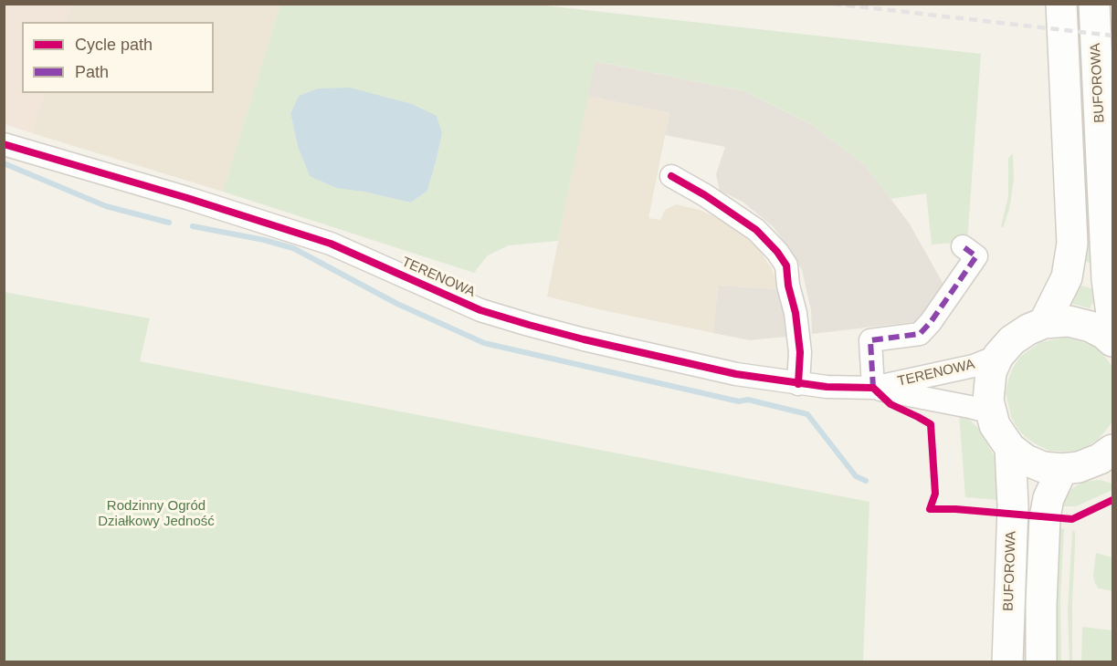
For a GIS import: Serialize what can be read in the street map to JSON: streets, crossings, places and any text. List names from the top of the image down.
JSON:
{
  "streets": {
    "main road": ["BUFOROWA"],
    "street": ["TERENOWA"]
  },
  "parks": ["Rodzinny Ogród Działkowy Jedność"],
  "legend": ["Cycle path", "Path"]
}
